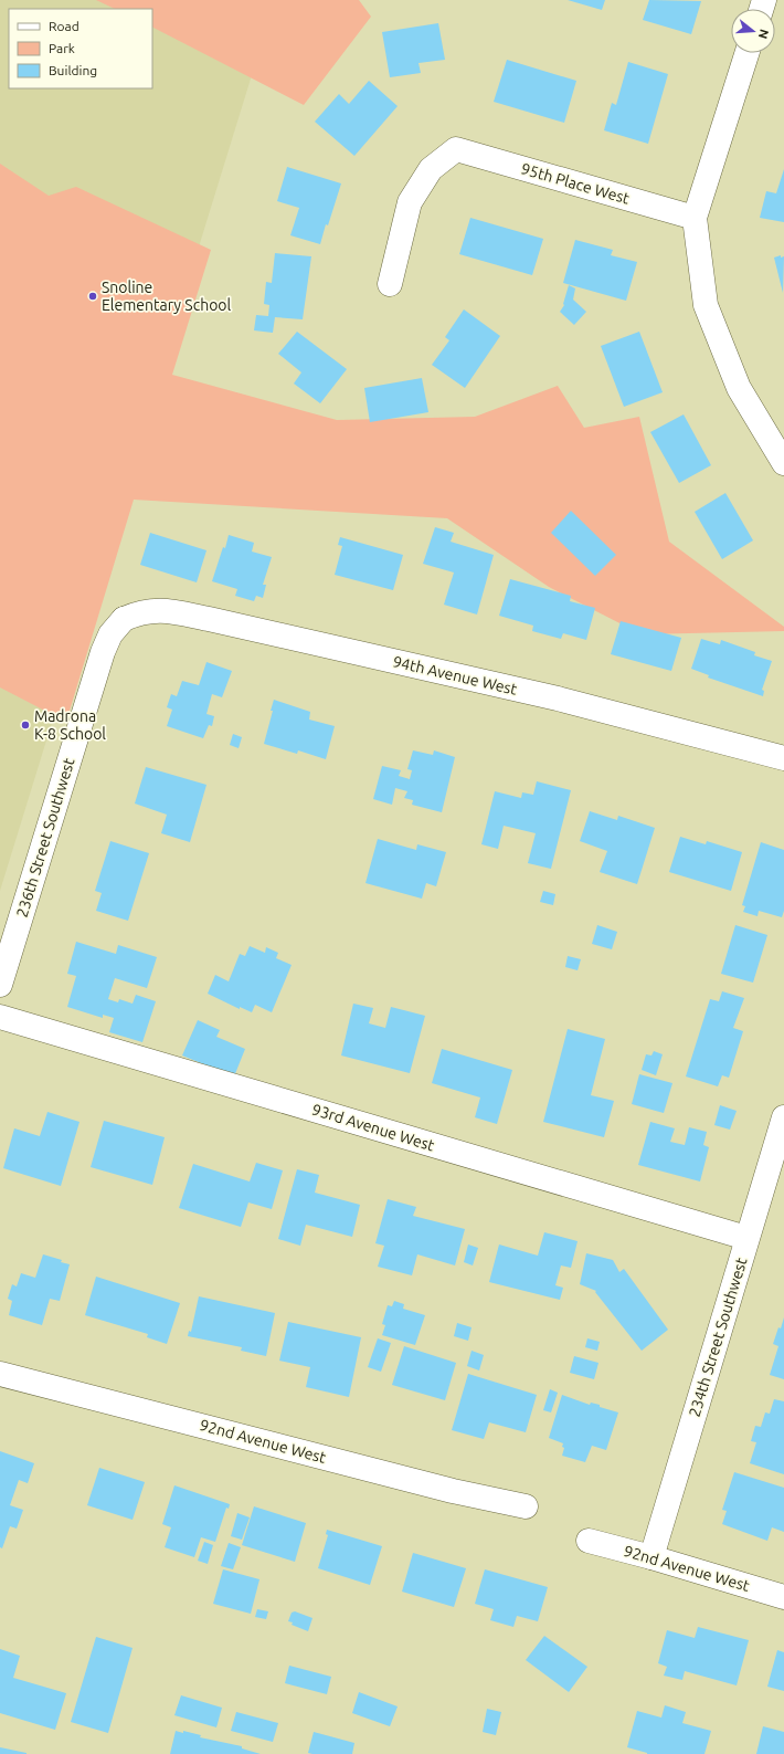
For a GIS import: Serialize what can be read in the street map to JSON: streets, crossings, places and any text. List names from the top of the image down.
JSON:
{
  "streets": {
    "street": [
      "95th Place West",
      "94th Avenue West",
      "236th Street Southwest",
      "93rd Avenue West",
      "234th Street Southwest",
      "92nd Avenue West"
    ]
  },
  "crossings": [
    ["94th Avenue West", "236th Street Southwest"],
    ["93rd Avenue West", "234th Street Southwest"],
    ["234th Street Southwest", "92nd Avenue West"]
  ],
  "places": ["Snoline Elementary School", "Madrona K-8 School"],
  "legend": ["Road", "Park", "Building"],
  "north": "right"
}
